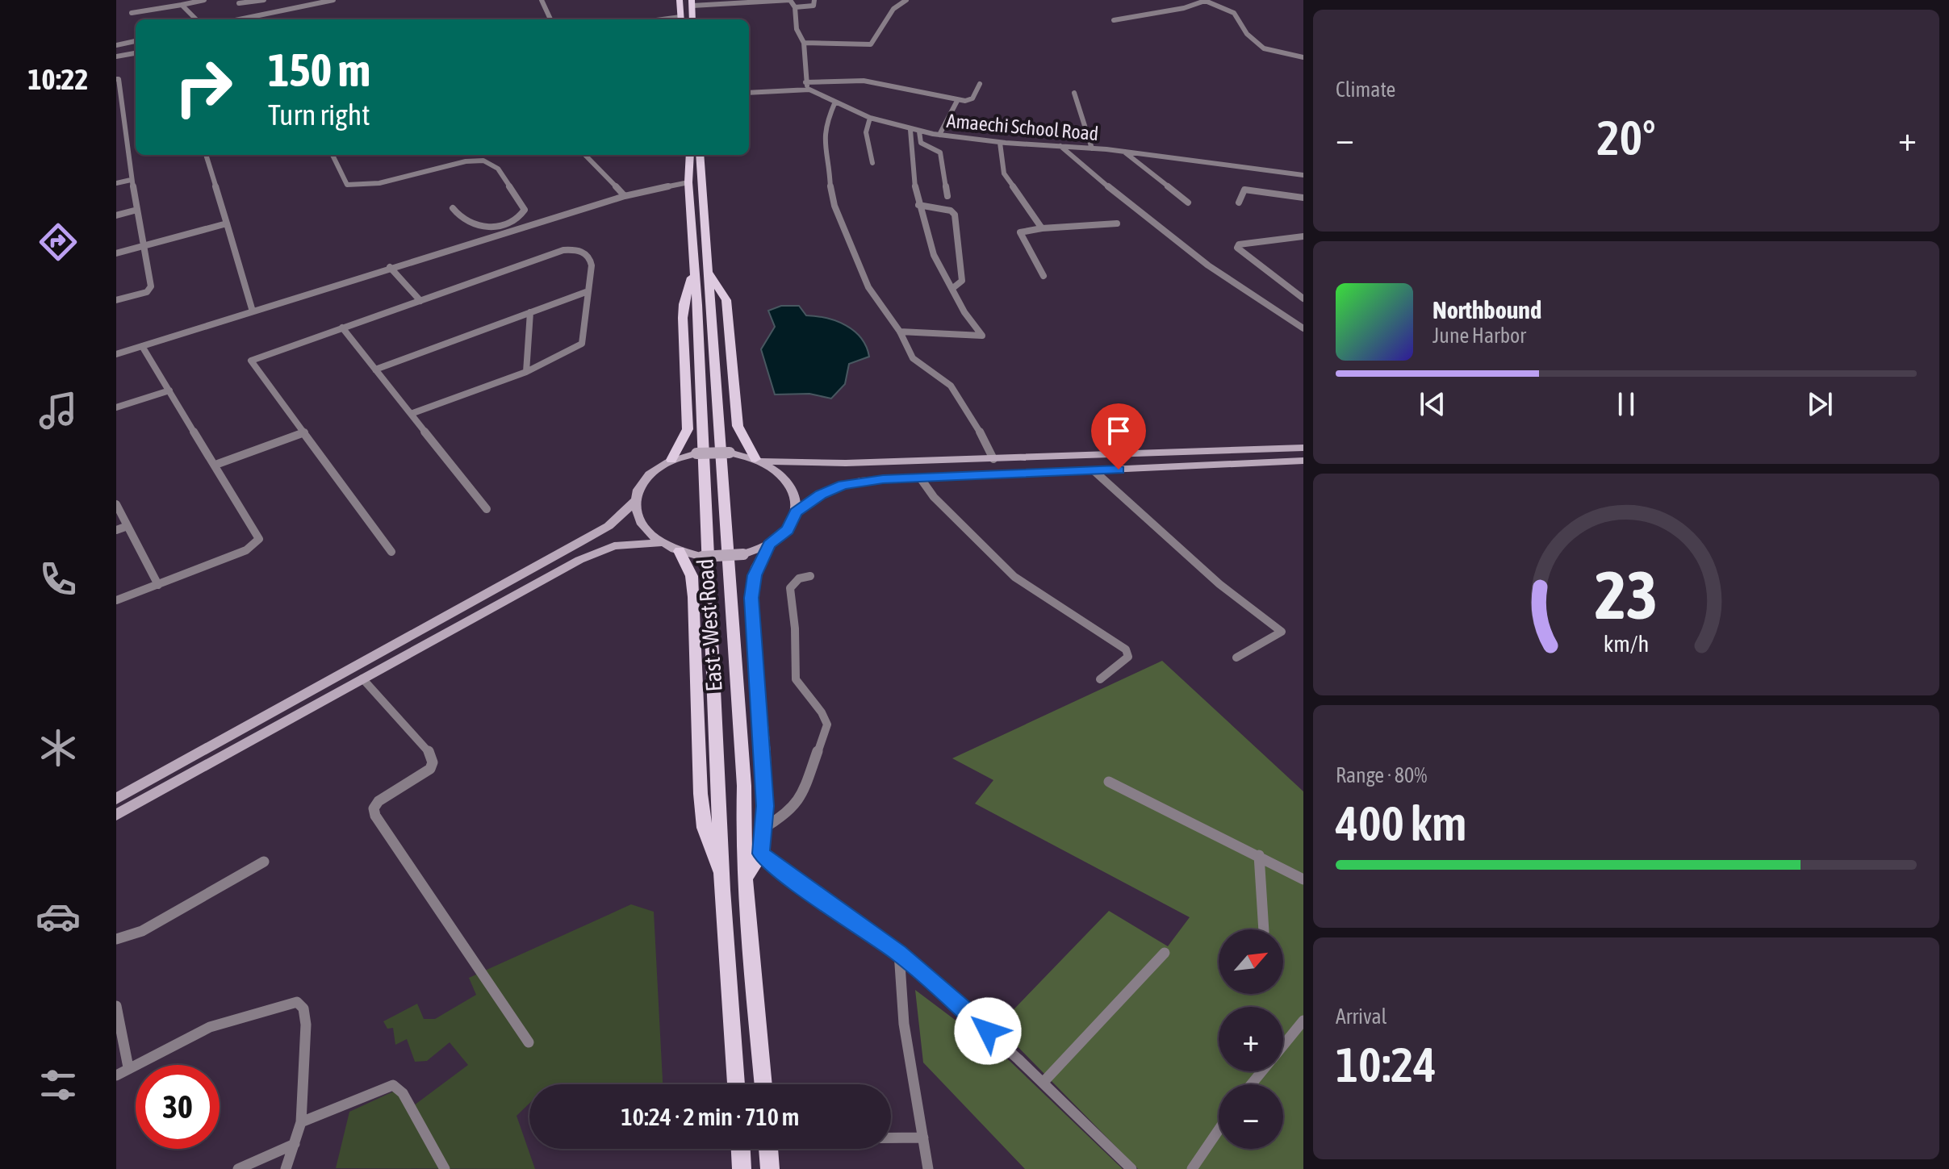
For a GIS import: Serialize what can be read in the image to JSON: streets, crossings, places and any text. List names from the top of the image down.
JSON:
{
  "streets": {
    "main road": ["East - West Road"],
    "street": ["Amaechi School Road"]
  },
  "north": "top right",
  "page": {
    "tabs": "10:22",
    "tile": [
      "Climate",
      ["Range · 80%", "400 km"],
      ["Arrival", "10:24"]
    ],
    "turn": ["150 m", "Turn right"],
    "heat": ["−", "20°", "+"],
    "song": ["Northbound", "June Harbor"],
    "map_buttons": ["+", "−"],
    "limit": "30",
    "trip": "10:24 · 2 min · 710 m",
    "gauge": ["23", "km/h"]
  }
}
